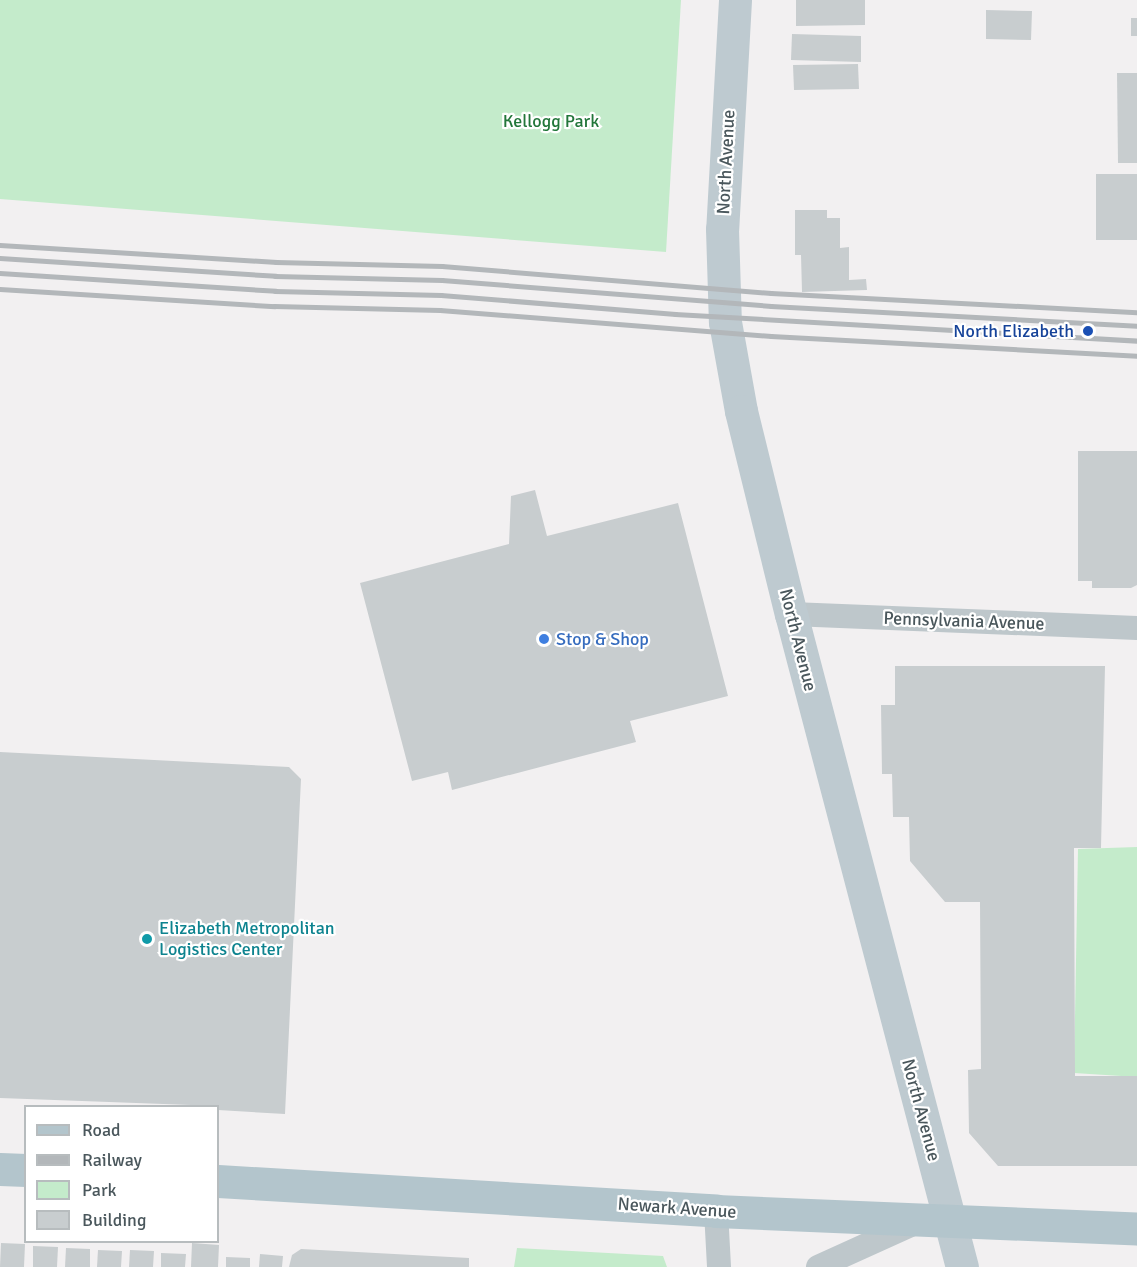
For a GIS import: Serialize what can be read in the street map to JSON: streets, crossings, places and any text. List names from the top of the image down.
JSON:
{
  "streets": {
    "main road": ["North Avenue", "Newark Avenue"],
    "street": ["Pennsylvania Avenue"]
  },
  "crossings": [
    ["North Avenue", "Pennsylvania Avenue"],
    ["North Avenue", "Newark Avenue"]
  ],
  "parks": ["Kellogg Park"],
  "places": ["North Elizabeth", "Stop & Shop", "Elizabeth Metropolitan Logistics Center"],
  "legend": [
    "Road",
    "Railway",
    "Park",
    "Building"
  ]
}
